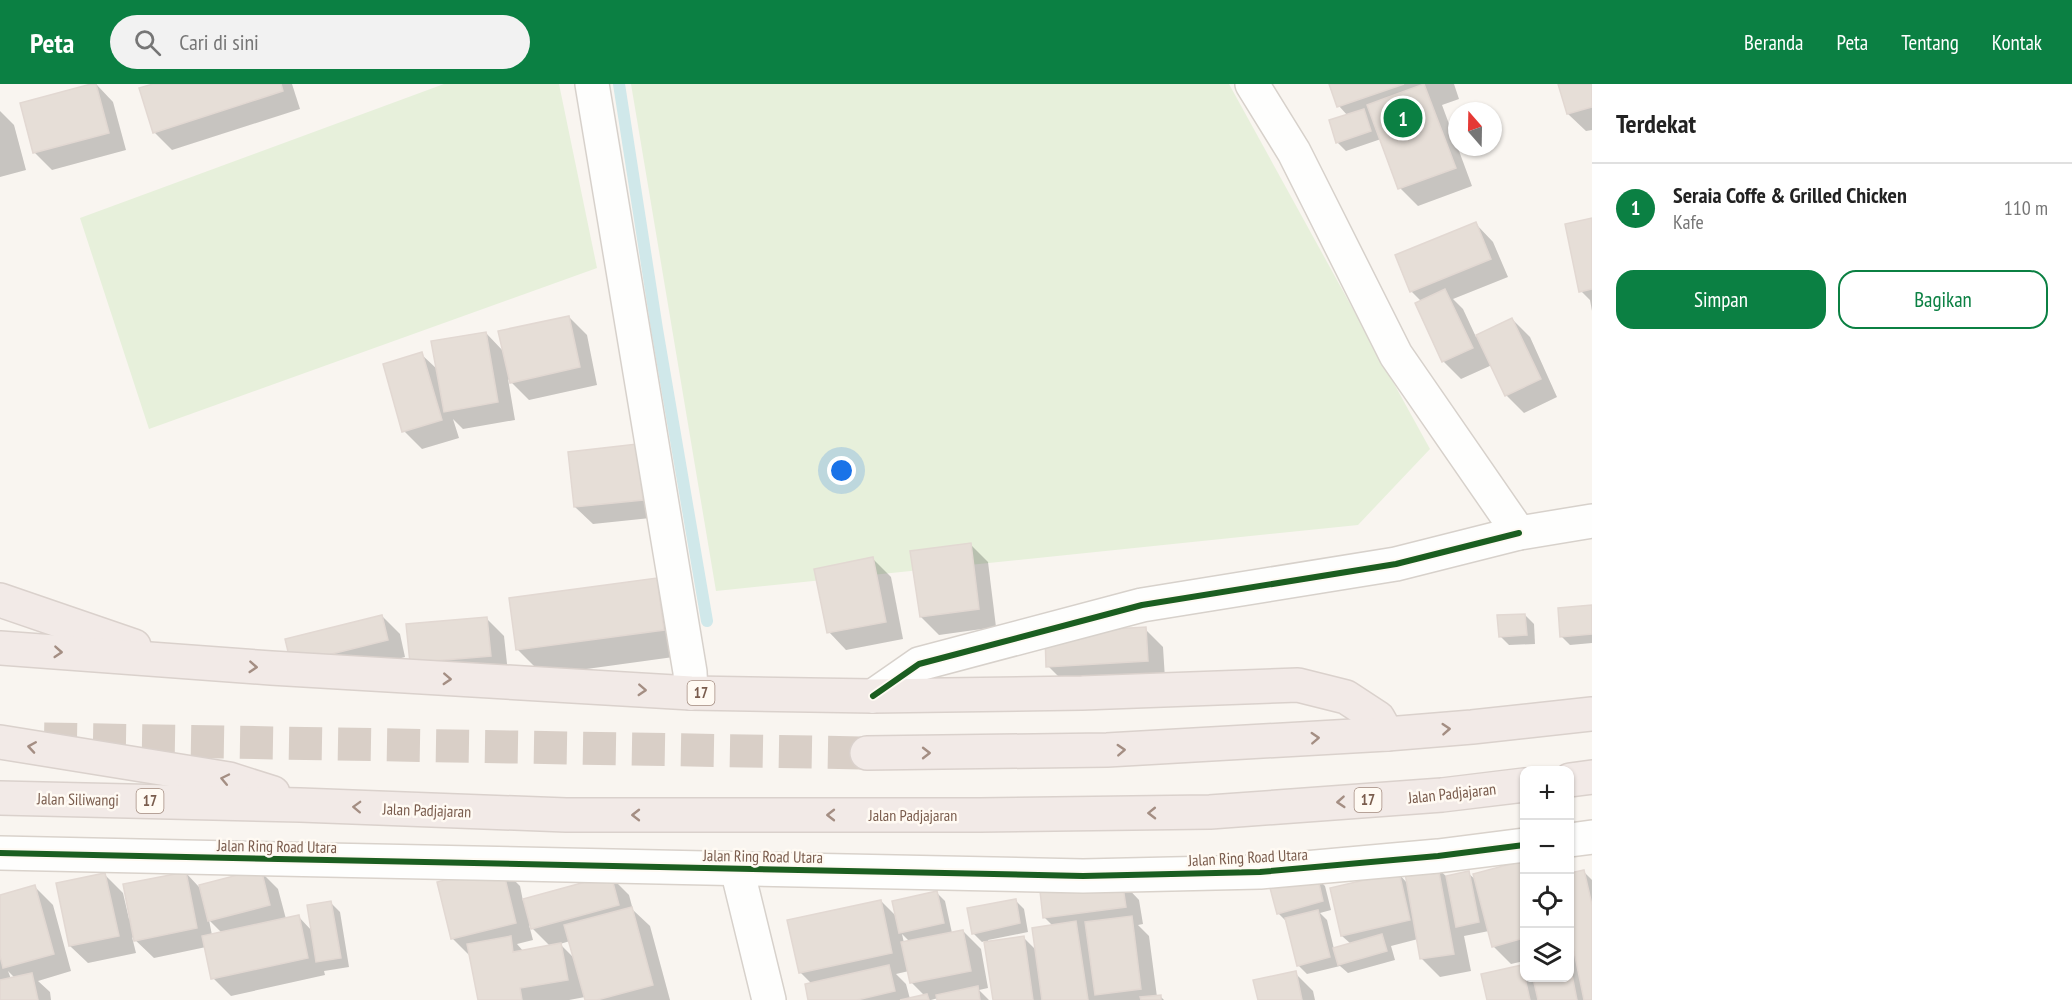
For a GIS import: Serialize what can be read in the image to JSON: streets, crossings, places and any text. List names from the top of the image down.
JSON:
{
  "streets": {
    "highway": ["17", "Jalan Padjajaran", "Jalan Siliwangi"],
    "street": ["Jalan Ring Road Utara"]
  },
  "crossings": [
    ["Jalan Padjajaran", "Jalan Siliwangi"]
  ],
  "north": "top",
  "page": {
    "header": "Peta",
    "search": "Cari di sini",
    "nav": [
      "Beranda",
      "Peta",
      "Tentang",
      "Kontak"
    ],
    "heading": "Terdekat",
    "pins": "1",
    "list": [
      {
        "mark": "1",
        "name": "Seraia Coffe & Grilled Chicken",
        "note": "Kafe",
        "value": "110 m"
      }
    ],
    "buttons": ["Simpan", "Bagikan"],
    "map_buttons": ["+", "−"]
  }
}
